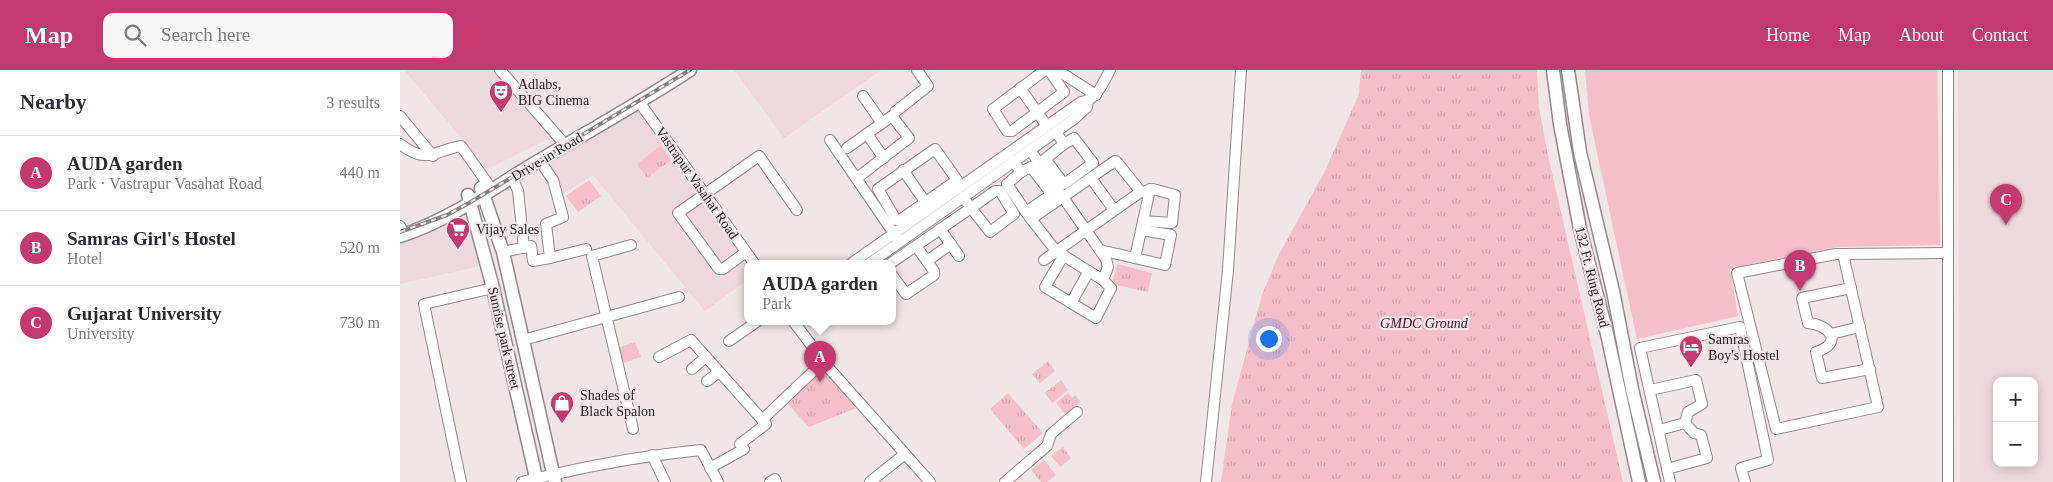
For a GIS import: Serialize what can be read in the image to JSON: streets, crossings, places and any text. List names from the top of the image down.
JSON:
{
  "streets": {
    "main road": ["Drive-in Road", "132 Ft. Ring Road", "Sunrise park street"],
    "street": ["Vastrapur Vasahat Road"]
  },
  "crossings": [
    ["Drive-in Road", "Vastrapur Vasahat Road"],
    ["Drive-in Road", "Sunrise park street"]
  ],
  "parks": ["GMDC Ground"],
  "places": {
    "theatre": ["Adlabs, BIG Cinema"],
    "supermarket": ["Vijay Sales"],
    "hotel": ["Samras Boy's Hostel"],
    "shop": ["Shades of Black Spalon"]
  },
  "page": {
    "header": "Map",
    "search": "Search here",
    "nav": [
      "Home",
      "Map",
      "About",
      "Contact"
    ],
    "heading": ["Nearby", "3 results"],
    "list": [
      {
        "mark": "A",
        "name": "AUDA garden",
        "note": "Park · Vastrapur Vasahat Road",
        "value": "440 m"
      },
      {
        "mark": "B",
        "name": "Samras Girl's Hostel",
        "note": "Hotel",
        "value": "520 m"
      },
      {
        "mark": "C",
        "name": "Gujarat University",
        "note": "University",
        "value": "730 m"
      }
    ],
    "pins": ["C", "B", "A"],
    "popup": ["AUDA garden", "Park"],
    "map_buttons": ["+", "−"]
  }
}
